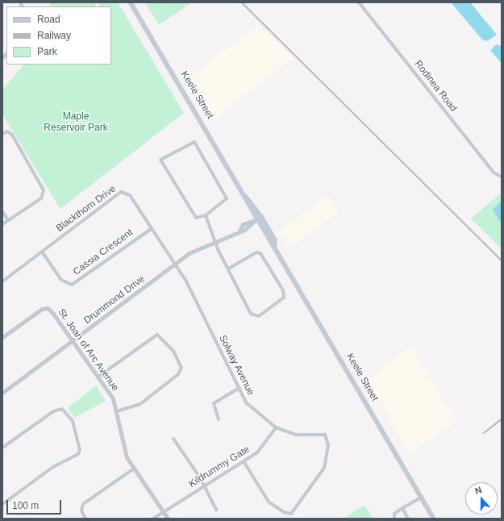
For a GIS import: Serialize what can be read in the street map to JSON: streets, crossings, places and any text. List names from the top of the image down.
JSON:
{
  "streets": {
    "main road": ["Keele Street"],
    "street": [
      "Rodinea Road",
      "Blackthorn Drive",
      "Cassia Crescent",
      "Drummond Drive",
      "St. Joan of Arc Avenue",
      "Solway Avenue",
      "Kildrummy Gate"
    ]
  },
  "crossings": [
    ["Keele Street", "Drummond Drive"],
    ["Blackthorn Drive", "Cassia Crescent"],
    ["Blackthorn Drive", "Drummond Drive"],
    ["Blackthorn Drive", "Solway Avenue"],
    ["Drummond Drive", "St. Joan of Arc Avenue"],
    ["Drummond Drive", "Solway Avenue"],
    ["St. Joan of Arc Avenue", "Kildrummy Gate"],
    ["Solway Avenue", "Kildrummy Gate"]
  ],
  "parks": ["Maple Reservoir Park"],
  "legend": ["Road", "Railway", "Park"],
  "scale_bar": "100 m",
  "north": "top"
}
